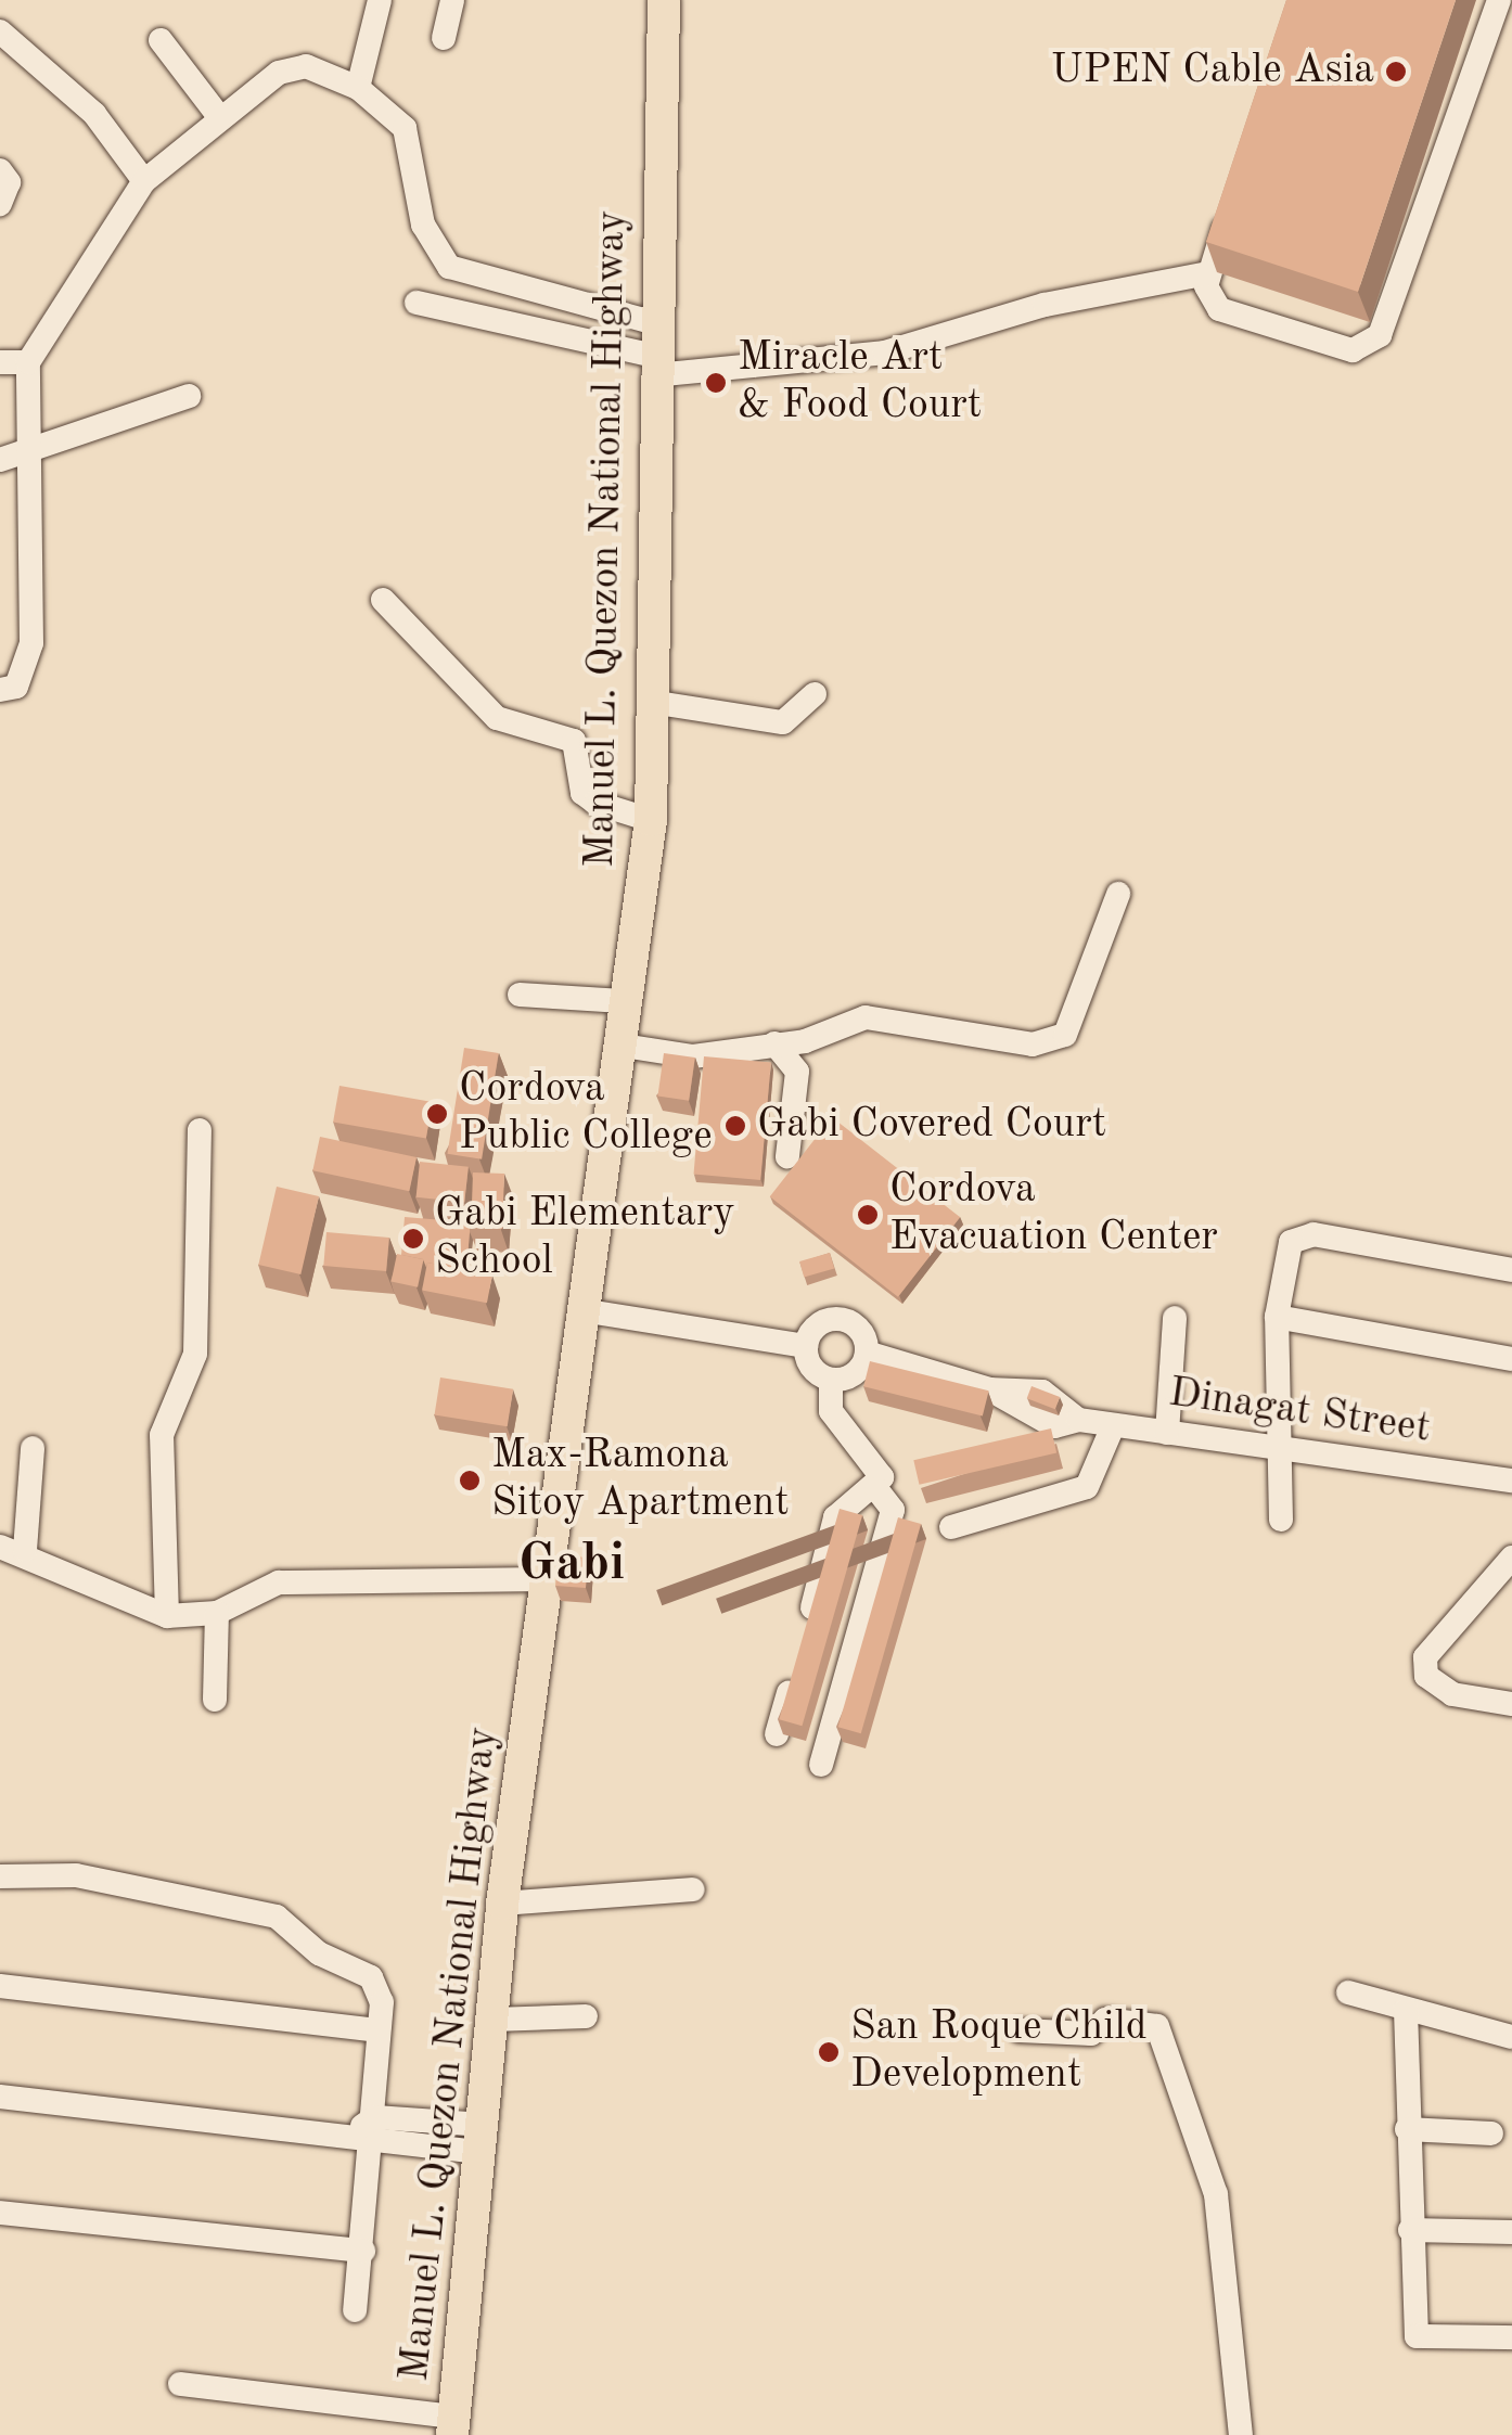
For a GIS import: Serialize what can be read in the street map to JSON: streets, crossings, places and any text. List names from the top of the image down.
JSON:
{
  "streets": {
    "main road": ["Manuel L. Quezon National Highway"],
    "street": ["Dinagat Street"]
  },
  "districts": ["Gabi"],
  "places": [
    "UPEN Cable Asia",
    "Miracle Art & Food Court",
    "Cordova Public College",
    "Gabi Covered Court",
    "Cordova Evacuation Center",
    "Gabi Elementary School",
    "Max-Ramona Sitoy Apartment",
    "San Roque Child Development"
  ]
}
